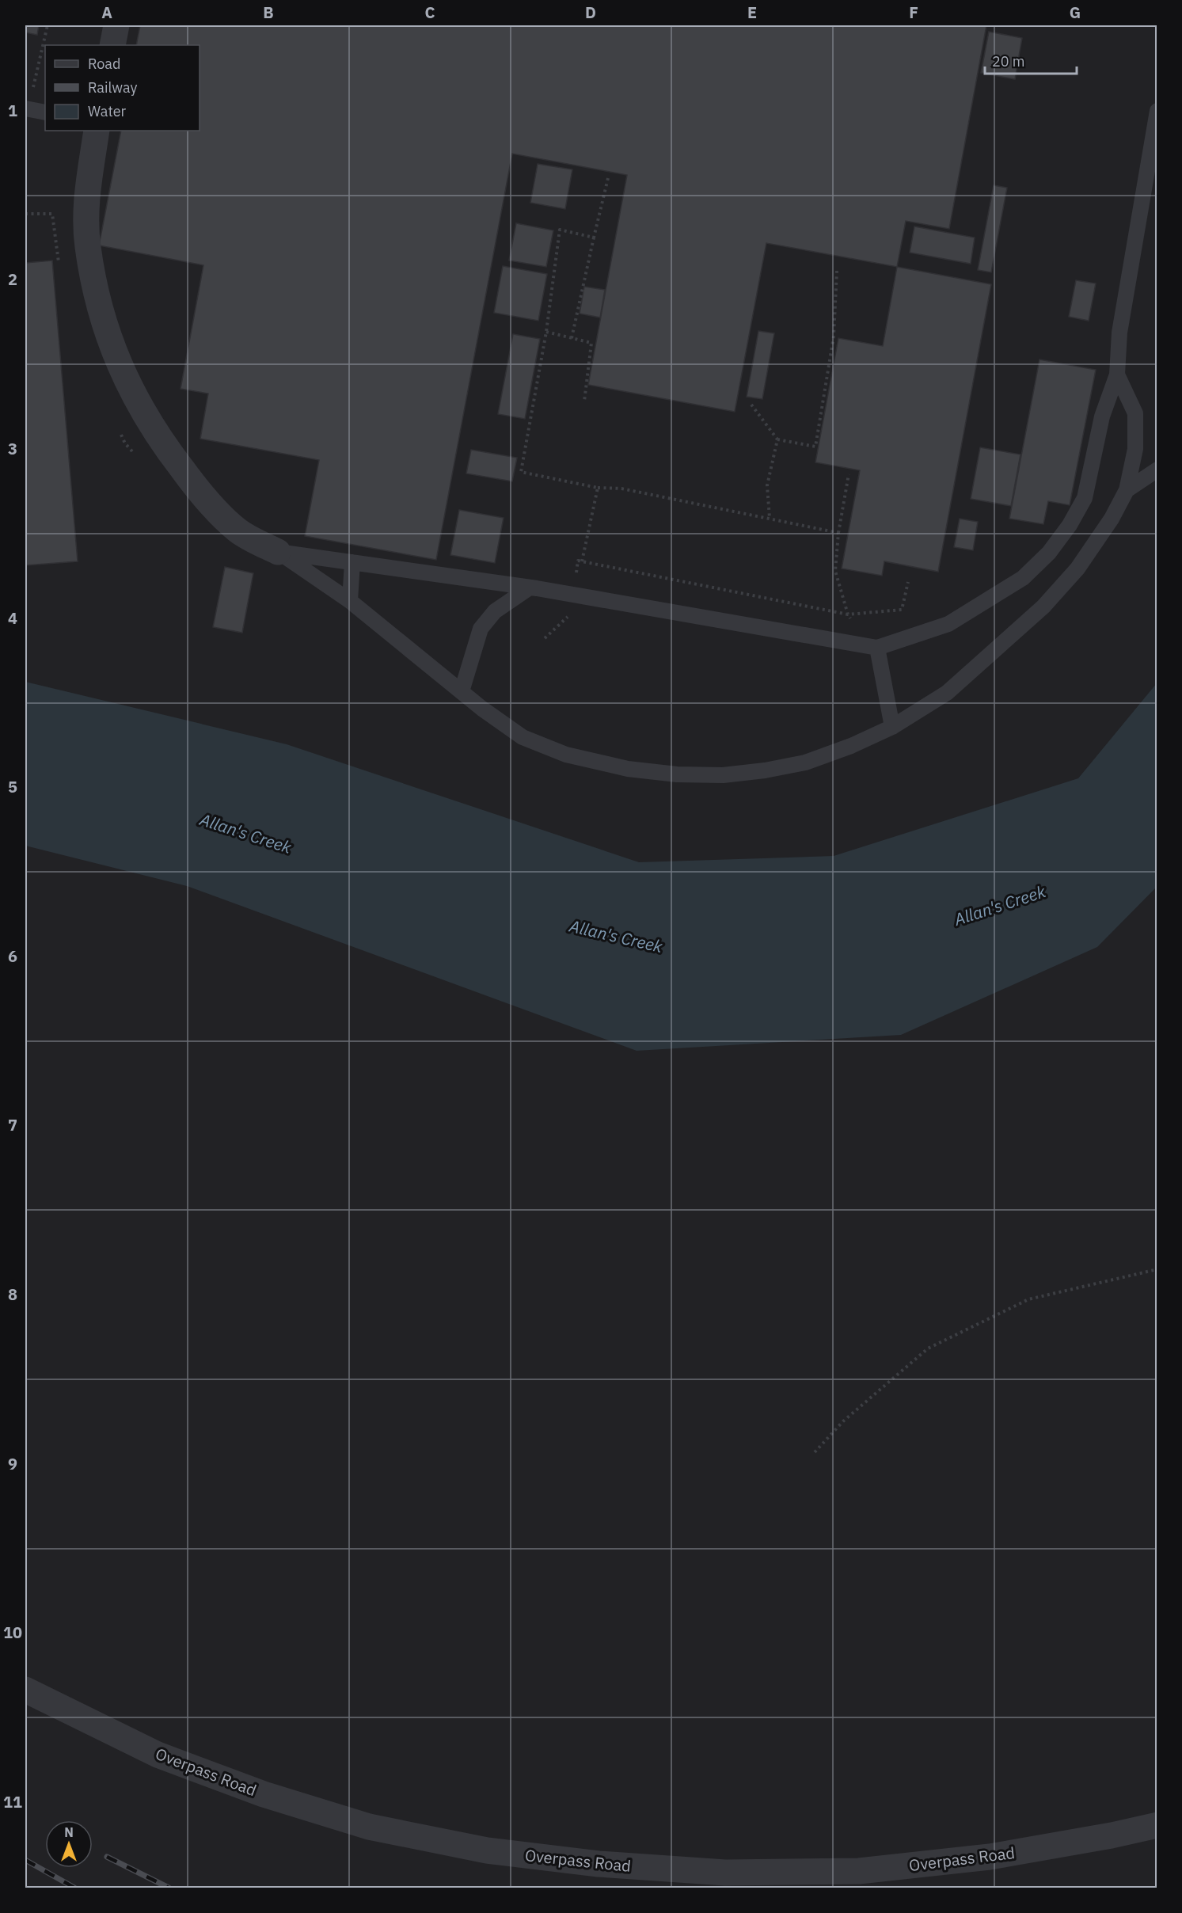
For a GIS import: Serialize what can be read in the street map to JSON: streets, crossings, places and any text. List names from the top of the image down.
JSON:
{
  "streets": {
    "street": ["Overpass Road"]
  },
  "water": ["Allan's Creek"],
  "legend": ["Road", "Railway", "Water"],
  "scale_bar": "20 m",
  "north": "top",
  "grid": {
    "columns": [
      "A",
      "B",
      "C",
      "D",
      "E",
      "F",
      "G"
    ],
    "rows": [
      "1",
      "2",
      "3",
      "4",
      "5",
      "6",
      "7",
      "8",
      "9",
      "10",
      "11"
    ]
  }
}
